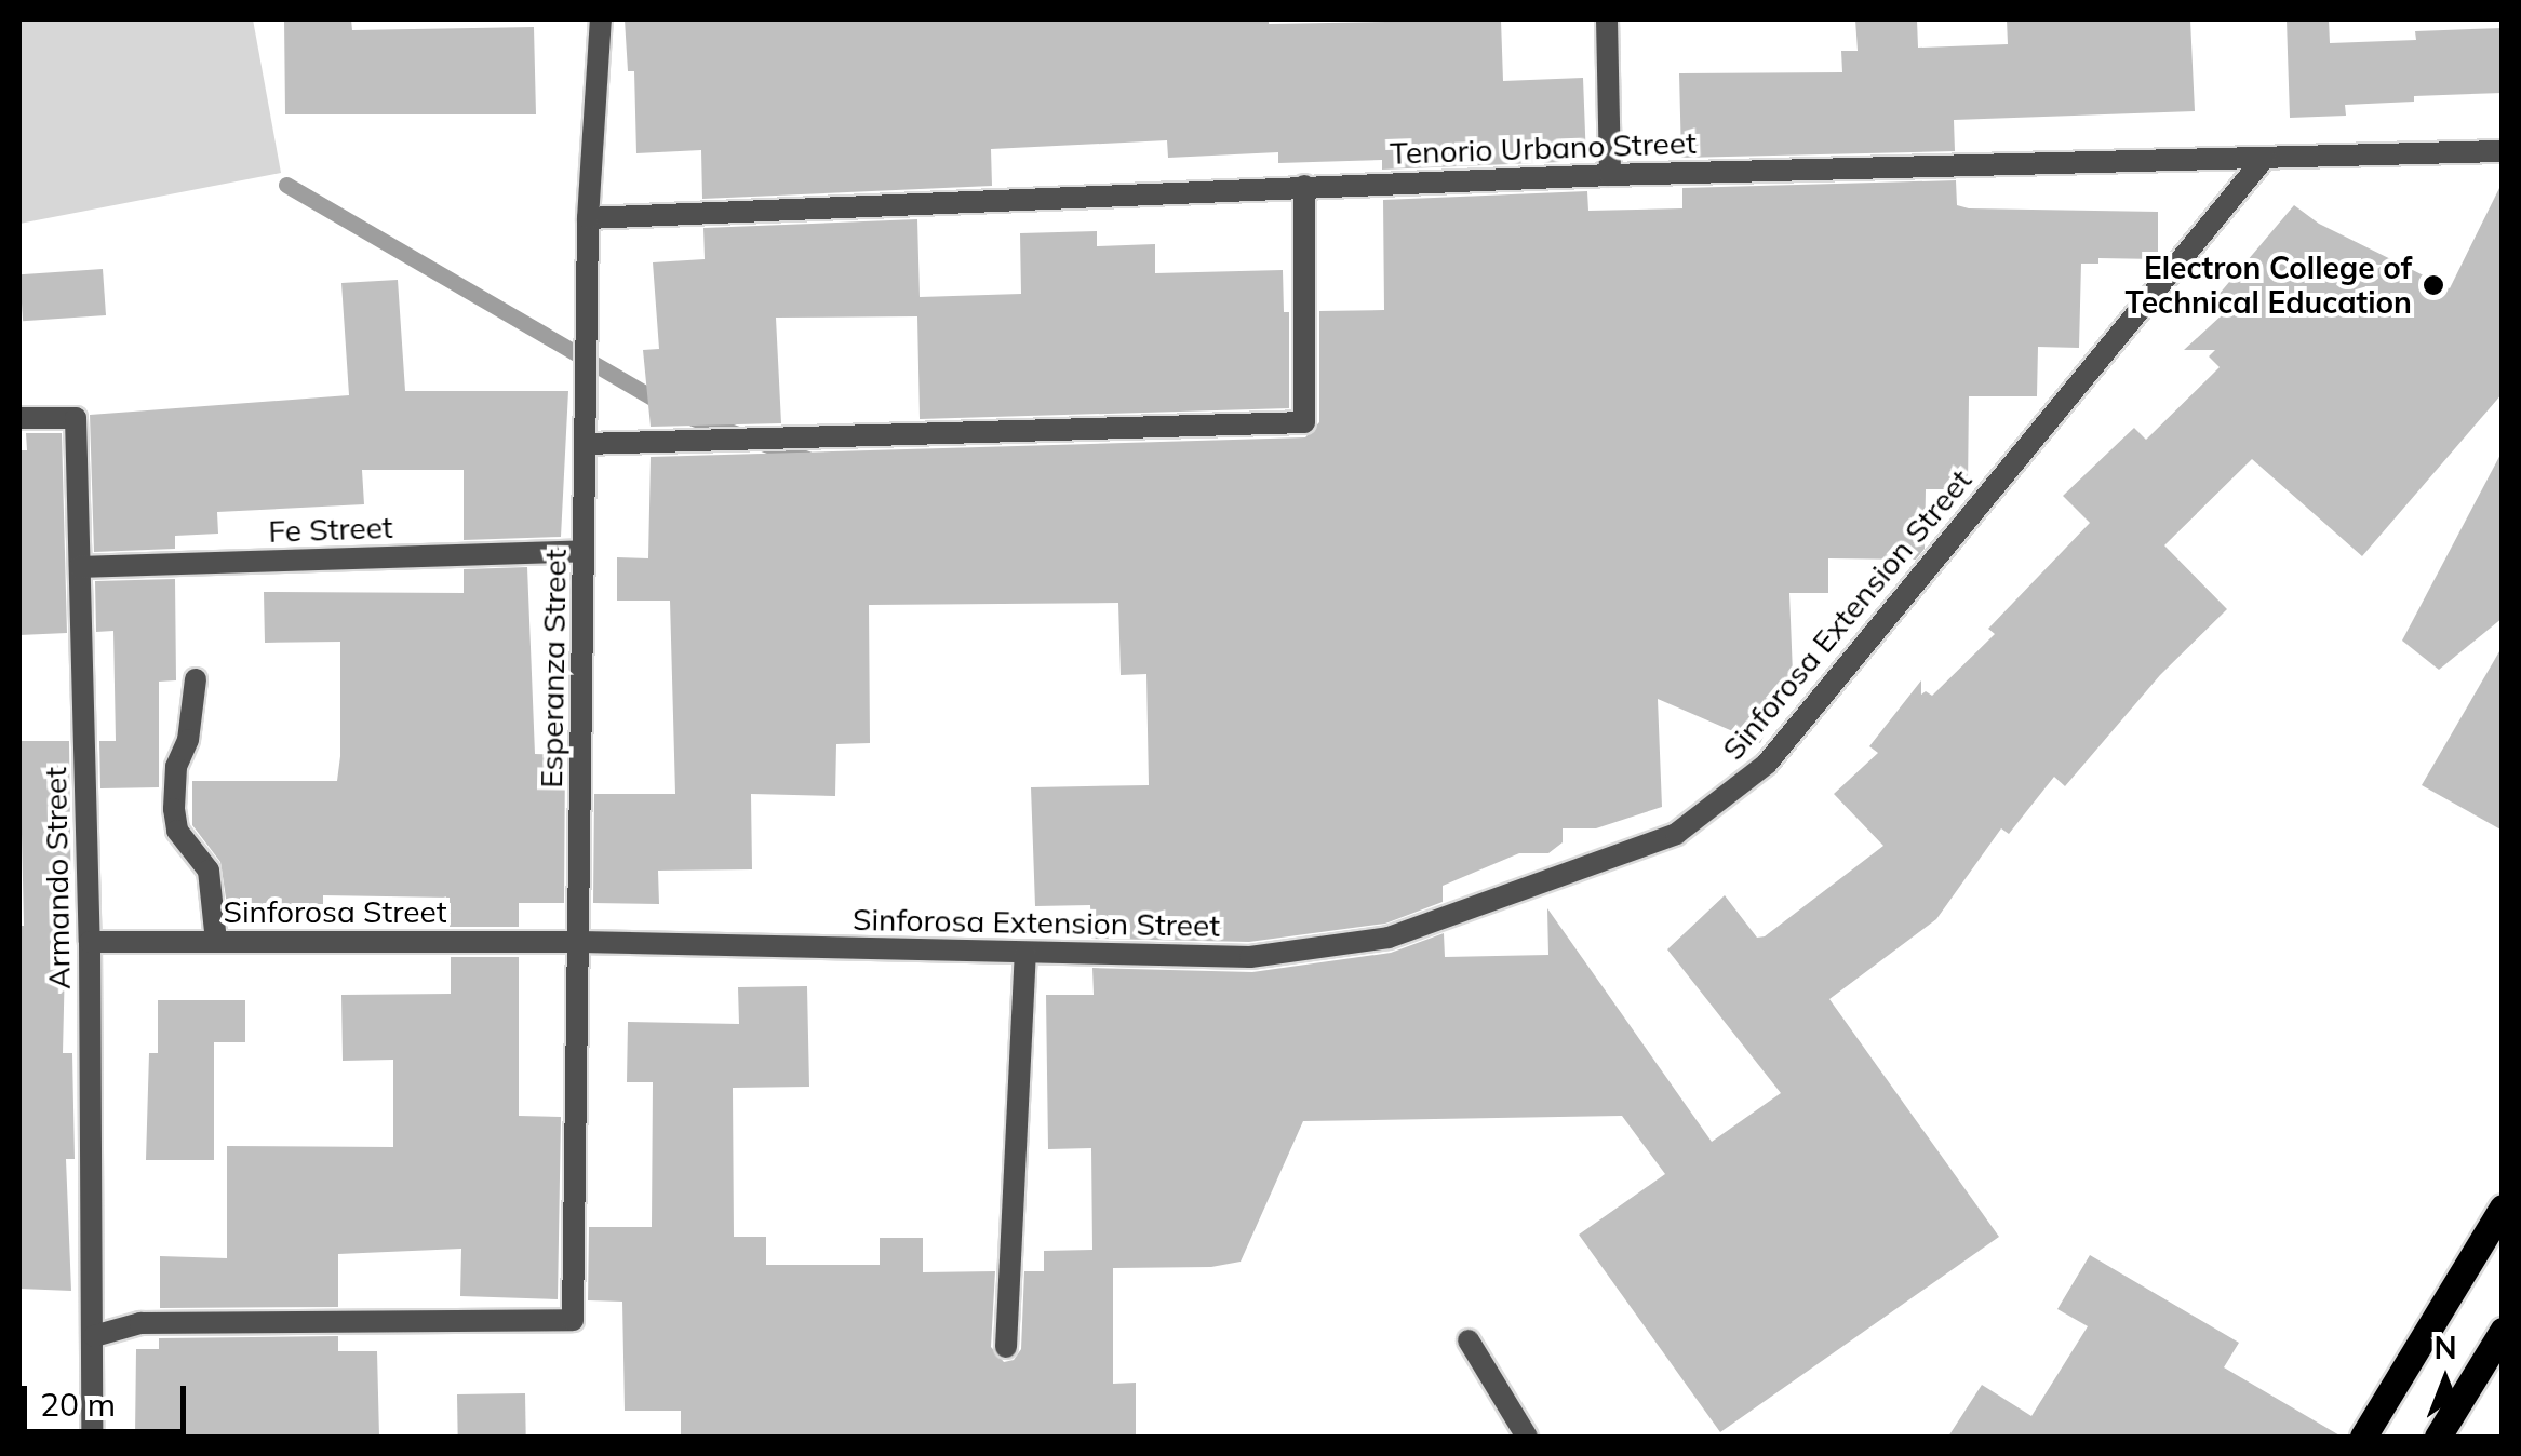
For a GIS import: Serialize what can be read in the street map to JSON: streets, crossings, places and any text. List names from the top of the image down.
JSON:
{
  "streets": {
    "street": [
      "Tenorio Urbano Street",
      "Fe Street",
      "Sinforosa Extension Street",
      "Esperanza Street",
      "Armando Street",
      "Sinforosa Street"
    ]
  },
  "crossings": [
    ["Tenorio Urbano Street", "Sinforosa Extension Street"],
    ["Tenorio Urbano Street", "Esperanza Street"],
    ["Fe Street", "Esperanza Street"],
    ["Fe Street", "Armando Street"],
    ["Sinforosa Extension Street", "Esperanza Street"],
    ["Sinforosa Extension Street", "Sinforosa Street"],
    ["Esperanza Street", "Armando Street"],
    ["Esperanza Street", "Sinforosa Street"],
    ["Armando Street", "Sinforosa Street"]
  ],
  "places": ["Electron College of Technical Education"],
  "scale_bar": "20 m",
  "north": "top"
}
